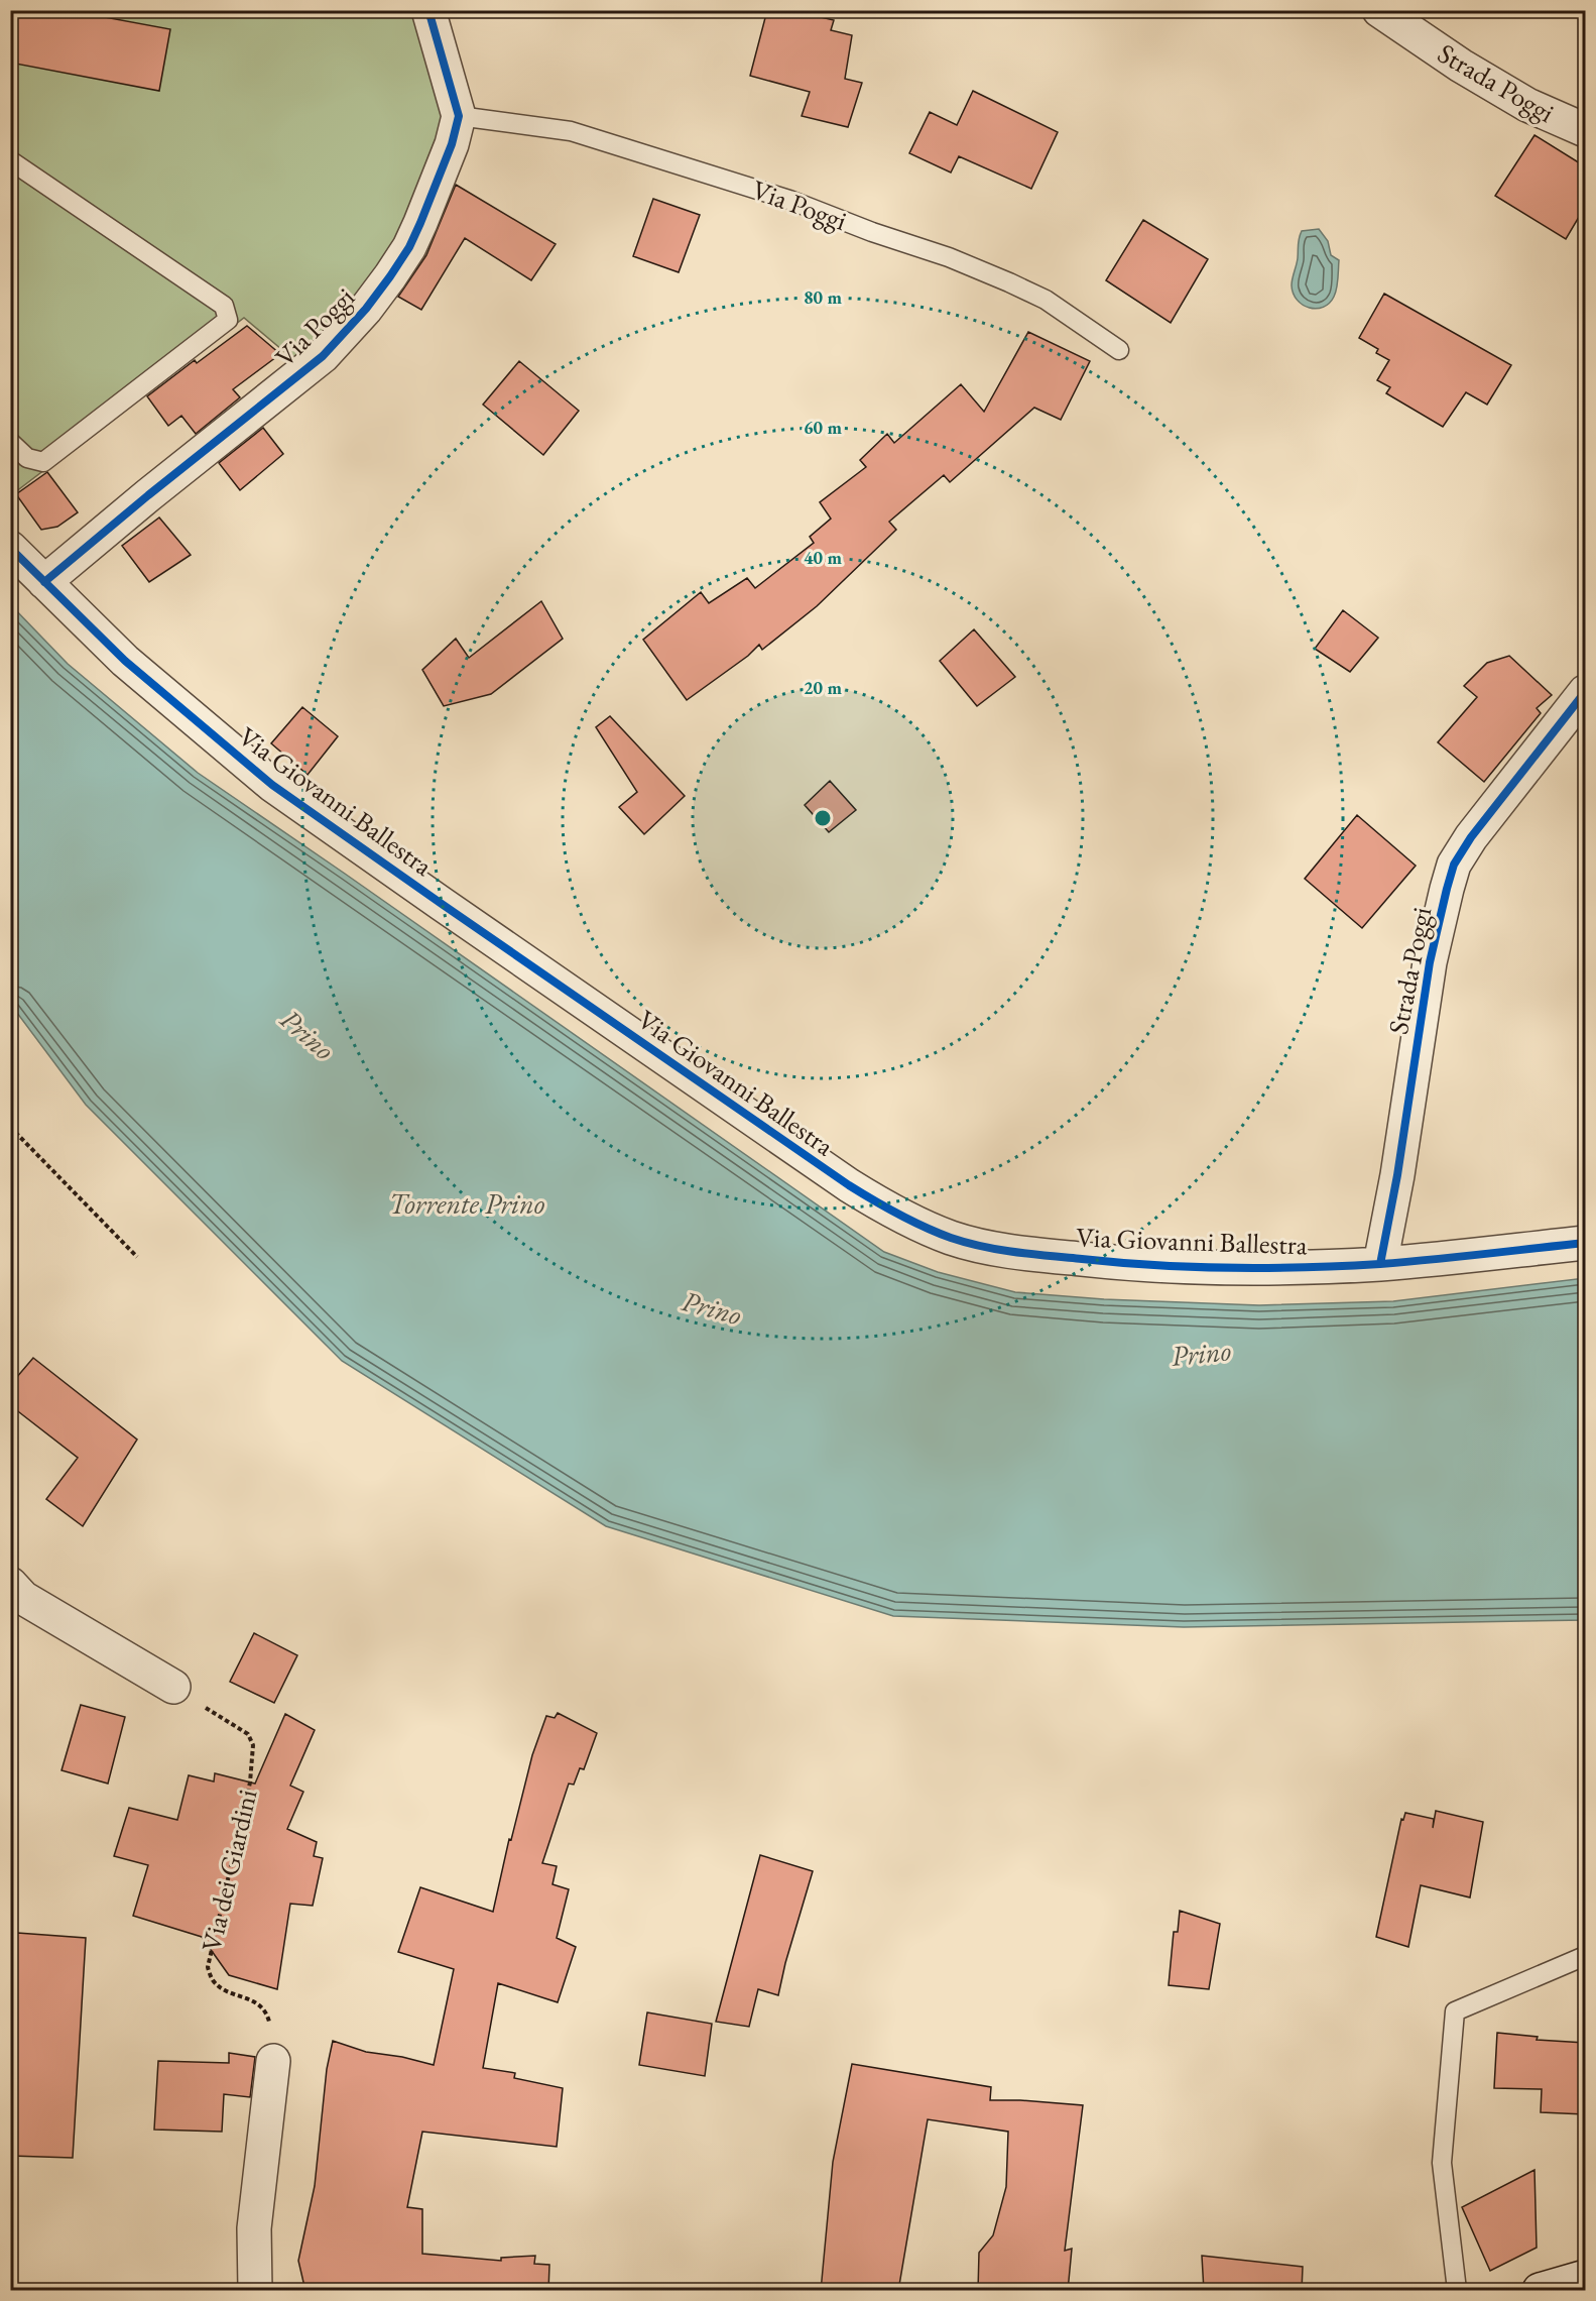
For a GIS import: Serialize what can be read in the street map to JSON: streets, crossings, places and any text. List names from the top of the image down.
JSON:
{
  "streets": {
    "street": ["Strada Poggi", "Via Poggi", "Via Giovanni Ballestra"],
    "path": ["Via dei Giardini"]
  },
  "crossings": [
    ["Strada Poggi", "Via Giovanni Ballestra"],
    ["Via Poggi", "Via Giovanni Ballestra"]
  ],
  "water": ["Prino", "Torrente Prino"],
  "rings": [
    "80 m",
    "60 m",
    "40 m",
    "20 m"
  ]
}
